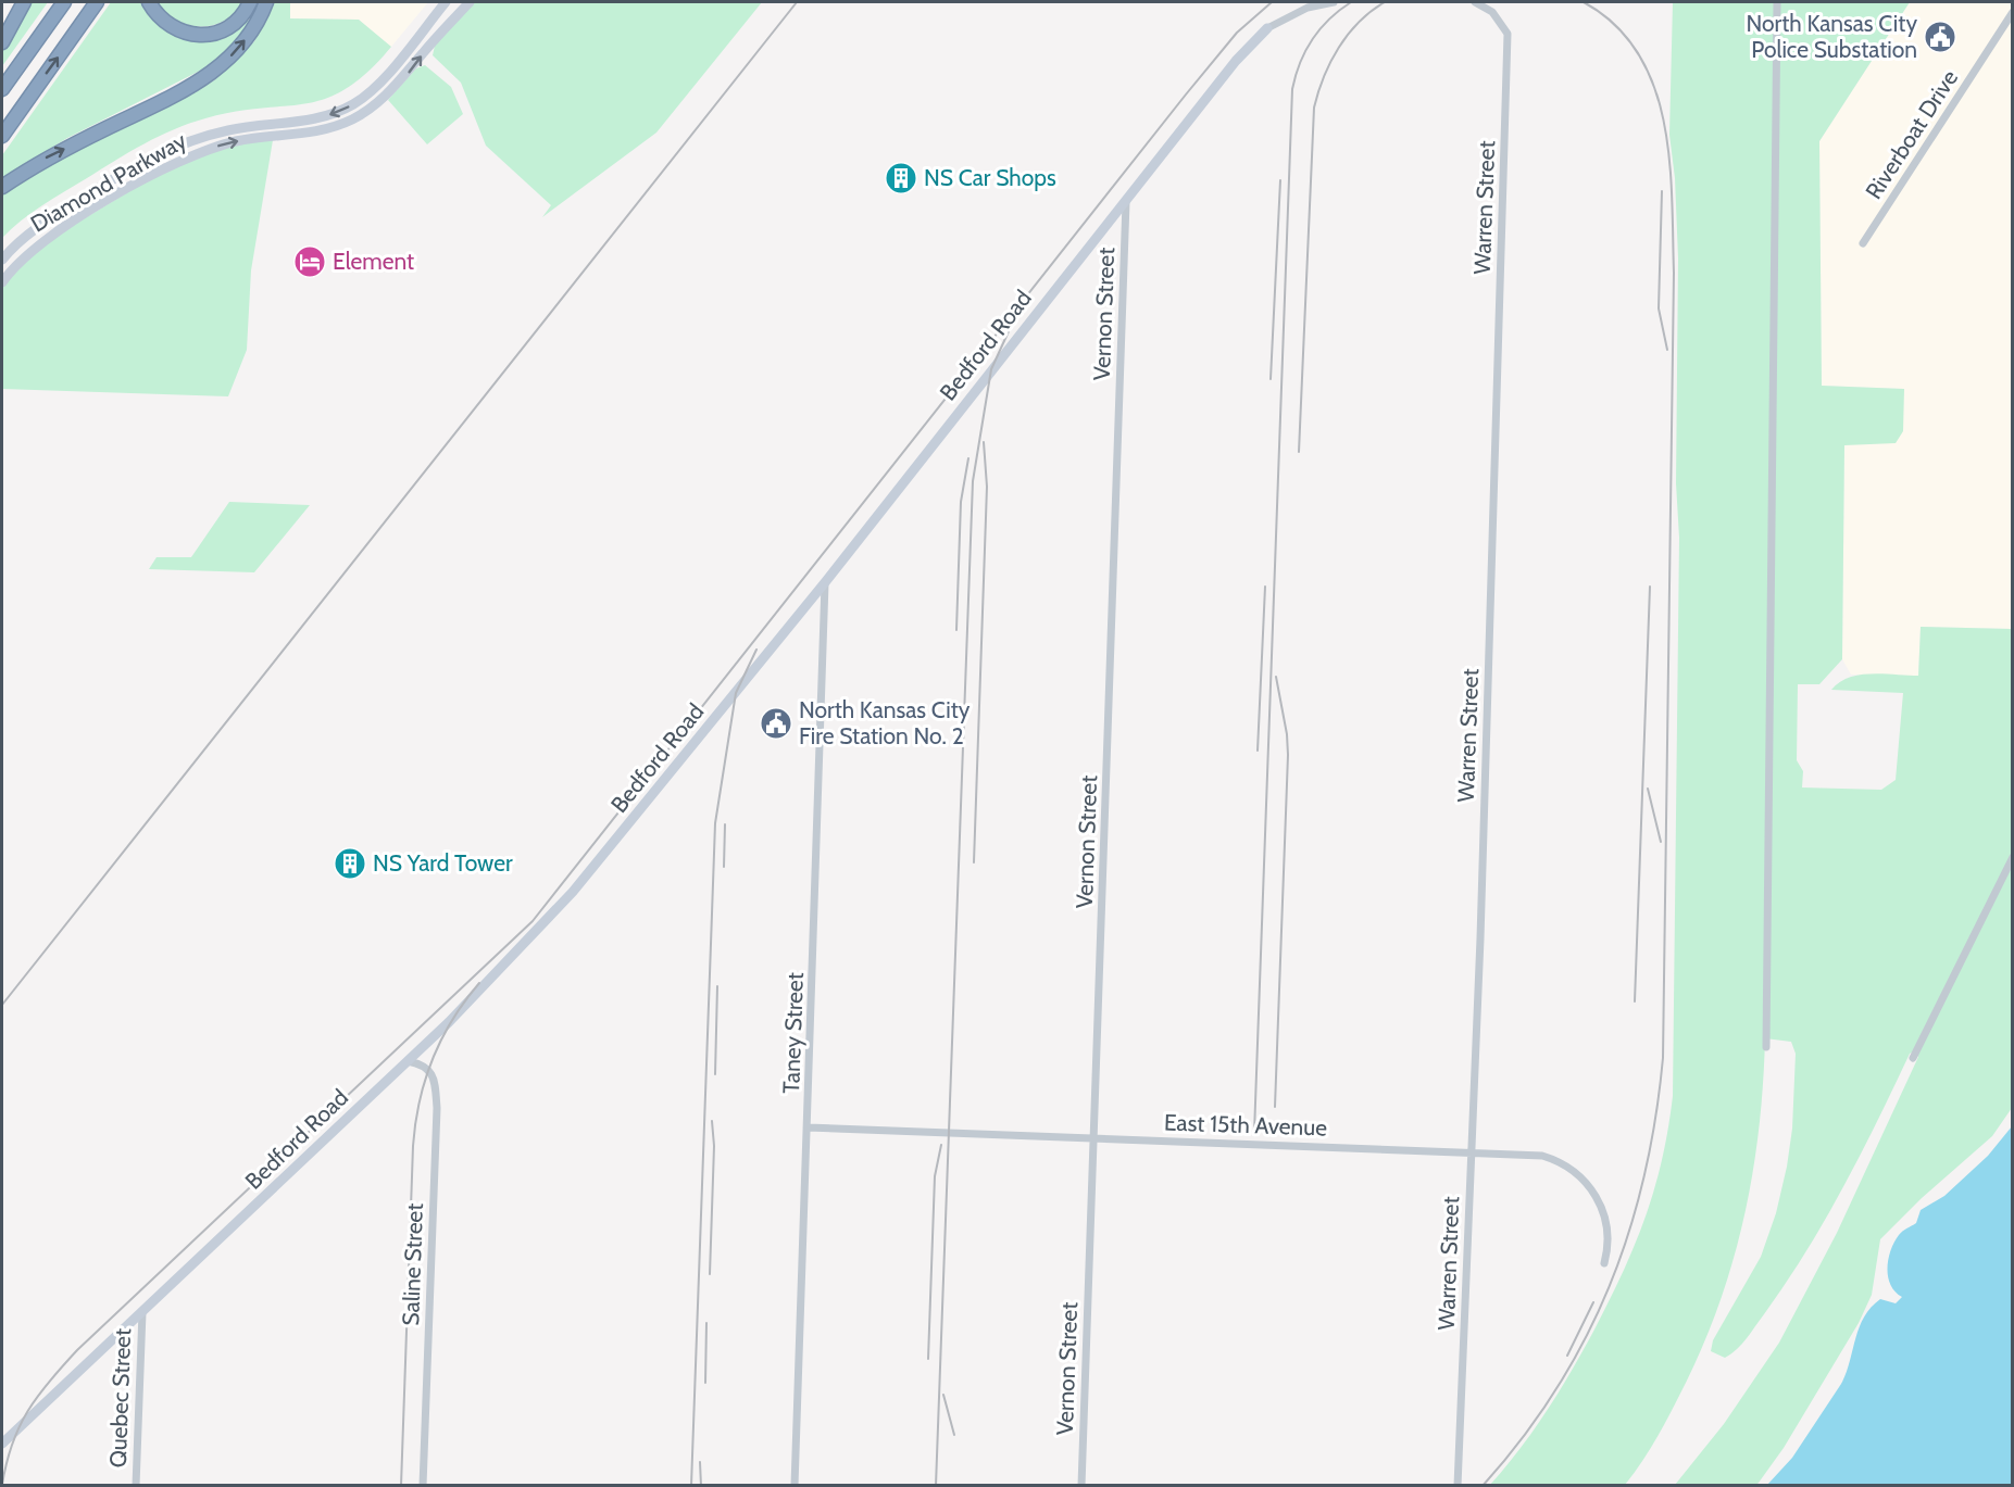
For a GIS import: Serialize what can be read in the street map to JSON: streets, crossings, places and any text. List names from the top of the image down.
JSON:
{
  "streets": {
    "street": [
      "Riverboat Drive",
      "Diamond Parkway",
      "Warren Street",
      "Vernon Street",
      "Bedford Road",
      "Taney Street",
      "East 15th Avenue",
      "Saline Street",
      "Quebec Street"
    ]
  },
  "crossings": [
    ["Warren Street", "East 15th Avenue"],
    ["Vernon Street", "Bedford Road"],
    ["Vernon Street", "East 15th Avenue"],
    ["Bedford Road", "Taney Street"],
    ["Bedford Road", "Saline Street"],
    ["Bedford Road", "Quebec Street"],
    ["Taney Street", "East 15th Avenue"]
  ],
  "places": {
    "public building": ["North Kansas City Police Substation", "North Kansas City Fire Station No. 2"],
    "building": ["NS Car Shops", "NS Yard Tower"],
    "hotel": ["Element"]
  }
}
